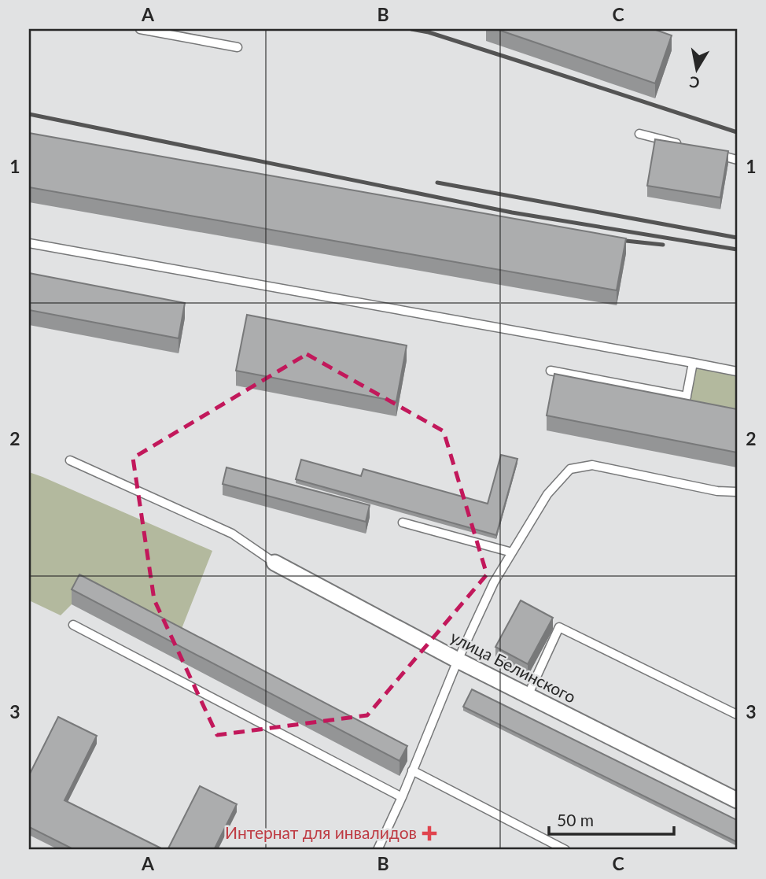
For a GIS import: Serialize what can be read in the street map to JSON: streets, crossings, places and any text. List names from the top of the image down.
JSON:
{
  "streets": {
    "street": ["улица Белинского"]
  },
  "places": {
    "health": ["Интернат для инвалидов"]
  },
  "scale_bar": "50 m",
  "north": "bottom",
  "grid": {
    "columns": ["A", "B", "C"],
    "rows": ["1", "2", "3"]
  }
}
